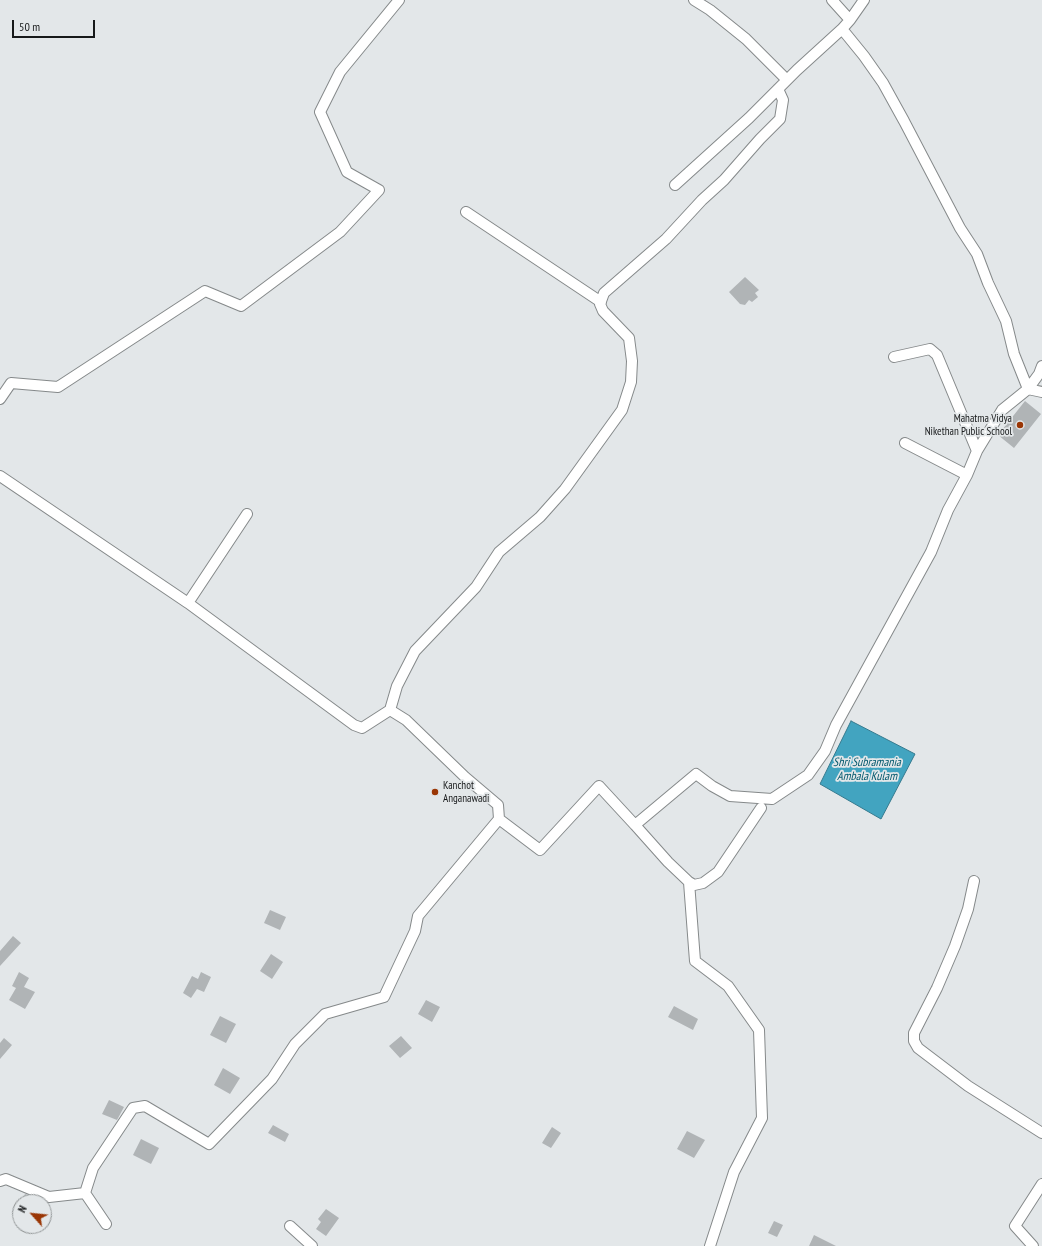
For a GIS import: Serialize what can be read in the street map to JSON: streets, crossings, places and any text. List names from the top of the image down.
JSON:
{
  "water": ["Shri Subramania Ambala Kulam"],
  "places": ["Mahatma Vidya Nikethan Public School", "Kanchot Anganawadi"],
  "scale_bar": "50 m",
  "north": "top left"
}
